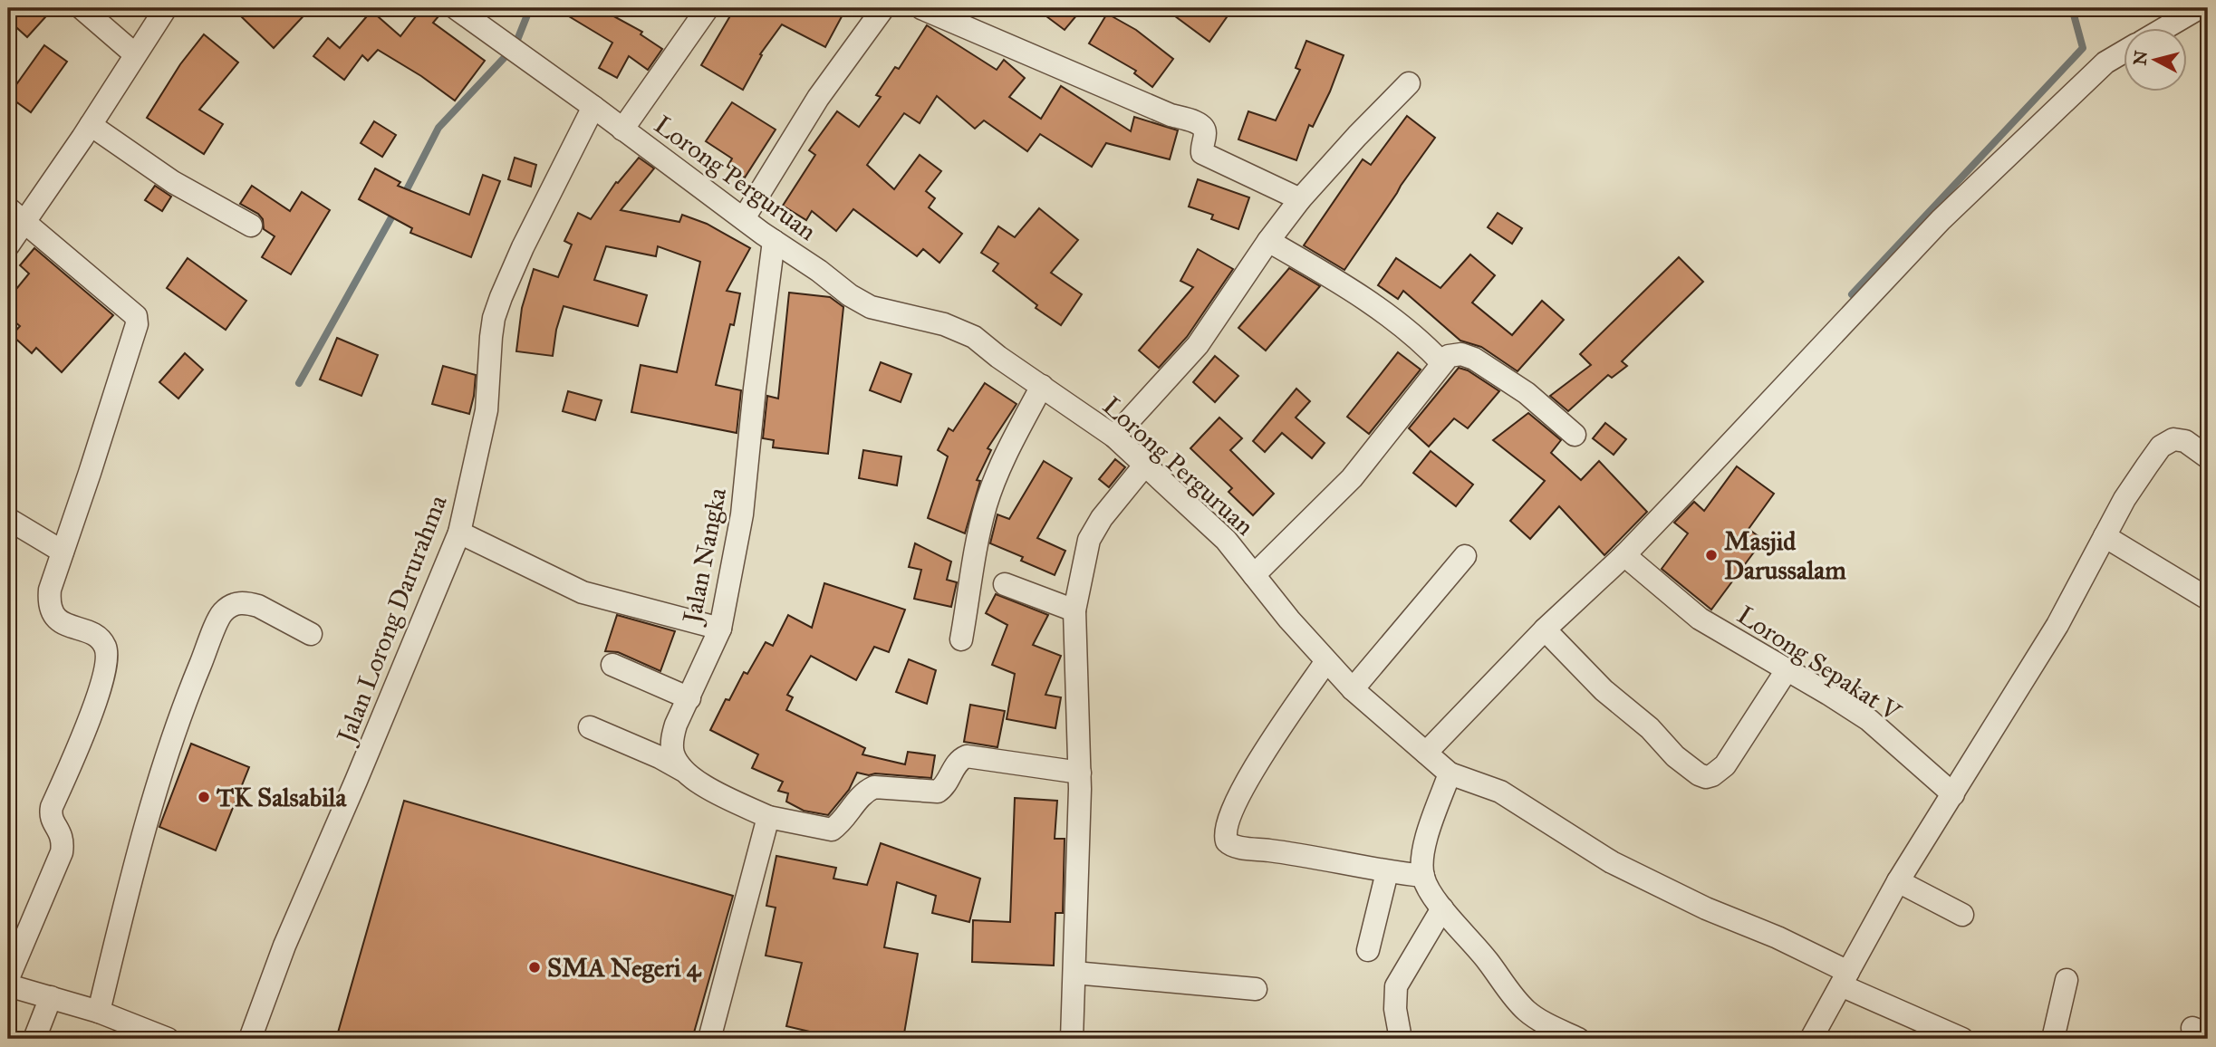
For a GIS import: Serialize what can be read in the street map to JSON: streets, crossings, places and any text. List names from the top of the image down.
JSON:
{
  "streets": {
    "street": [
      "Lorong Perguruan",
      "Jalan Nangka",
      "Jalan Lorong Darurahma",
      "Lorong Sepakat V"
    ]
  },
  "crossings": [
    ["Lorong Perguruan", "Jalan Nangka"],
    ["Lorong Perguruan", "Jalan Lorong Darurahma"]
  ],
  "places": ["Masjid Darussalam", "TK Salsabila", "SMA Negeri 4"],
  "north": "left"
}
